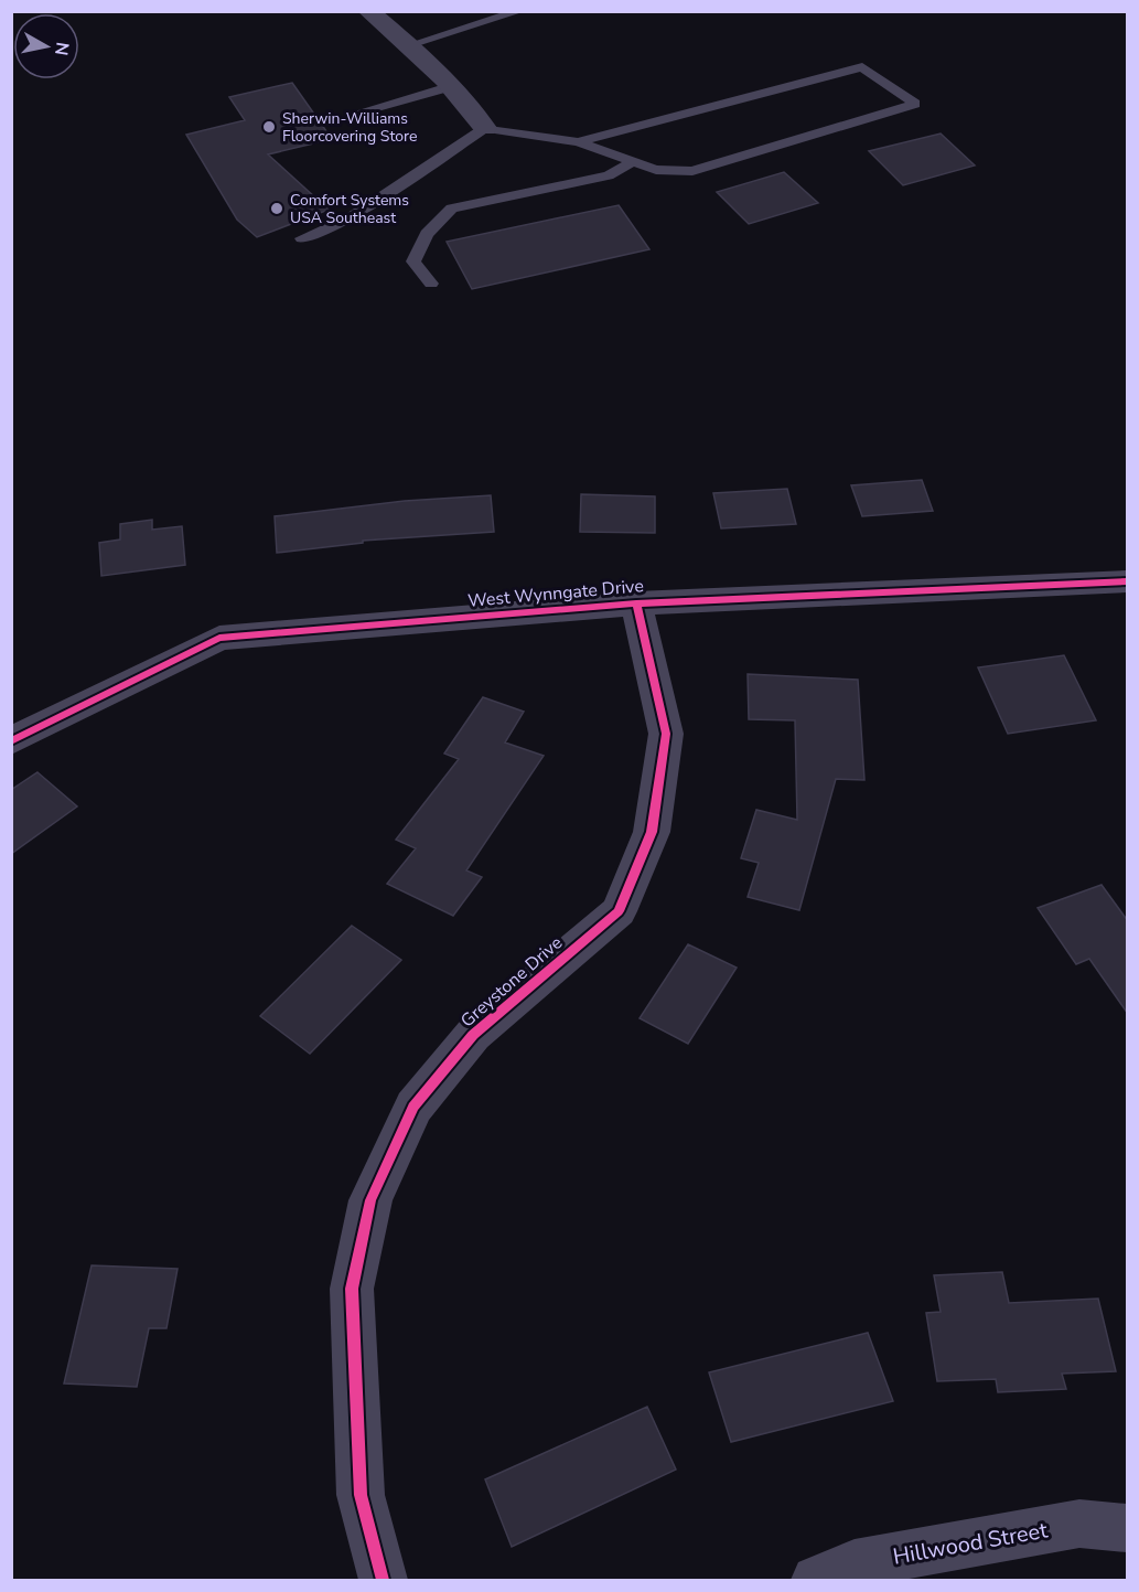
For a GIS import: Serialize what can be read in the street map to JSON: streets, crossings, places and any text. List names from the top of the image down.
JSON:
{
  "streets": {
    "street": ["West Wynngate Drive", "Greystone Drive", "Hillwood Street"]
  },
  "crossings": [
    ["West Wynngate Drive", "Greystone Drive"]
  ],
  "places": ["Sherwin-Williams Floorcovering Store", "Comfort Systems USA Southeast"],
  "north": "right"
}
